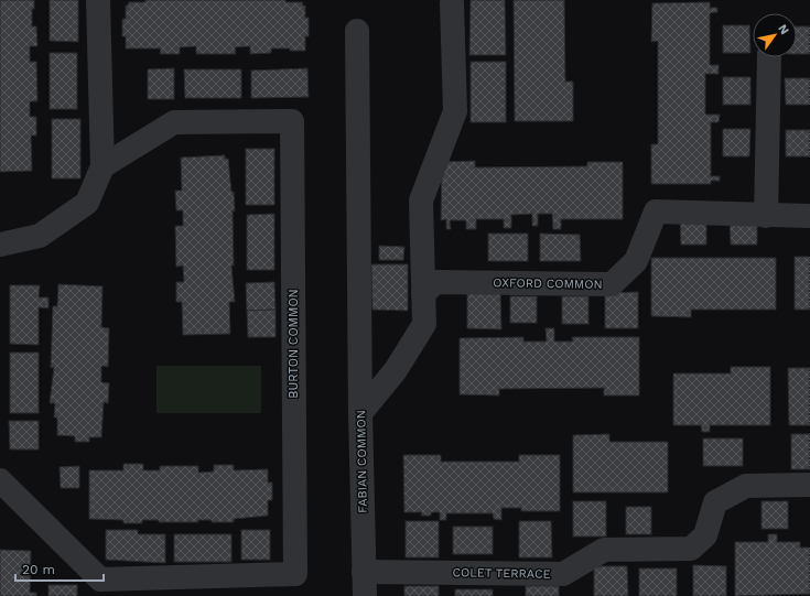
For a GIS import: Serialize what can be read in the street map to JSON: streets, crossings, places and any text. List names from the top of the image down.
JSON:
{
  "streets": {
    "street": [
      "OXFORD COMMON",
      "BURTON COMMON",
      "FABIAN COMMON",
      "COLET TERRACE"
    ]
  },
  "crossings": [
    ["FABIAN COMMON", "COLET TERRACE"]
  ],
  "scale_bar": "20 m",
  "north": "top right"
}
